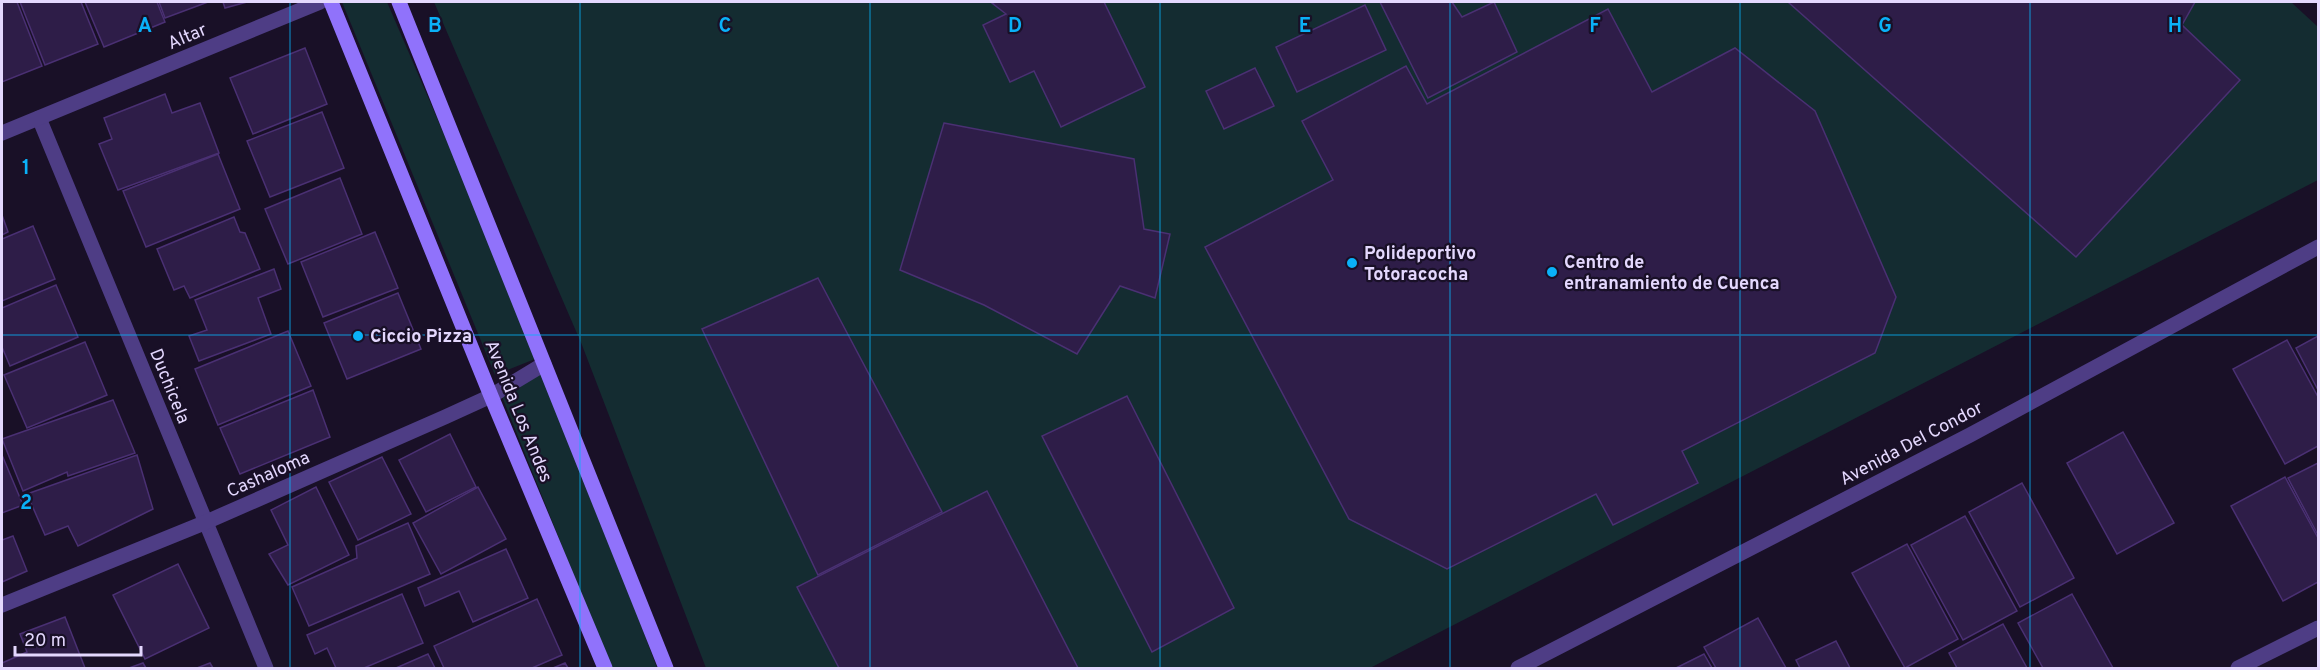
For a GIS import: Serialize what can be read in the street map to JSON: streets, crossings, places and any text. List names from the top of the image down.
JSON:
{
  "streets": {
    "main road": ["Avenida Los Andes"],
    "street": [
      "Altar",
      "Duchicela",
      "Avenida Del Condor",
      "Cashaloma"
    ]
  },
  "crossings": [
    ["Altar", "Duchicela"],
    ["Duchicela", "Cashaloma"],
    ["Avenida Los Andes", "Cashaloma"]
  ],
  "places": ["Polideportivo Totoracocha", "Centro de entranamiento de Cuenca", "Ciccio Pizza"],
  "scale_bar": "20 m",
  "grid": {
    "columns": [
      "A",
      "B",
      "C",
      "D",
      "E",
      "F",
      "G",
      "H"
    ],
    "rows": ["1", "2"]
  }
}
